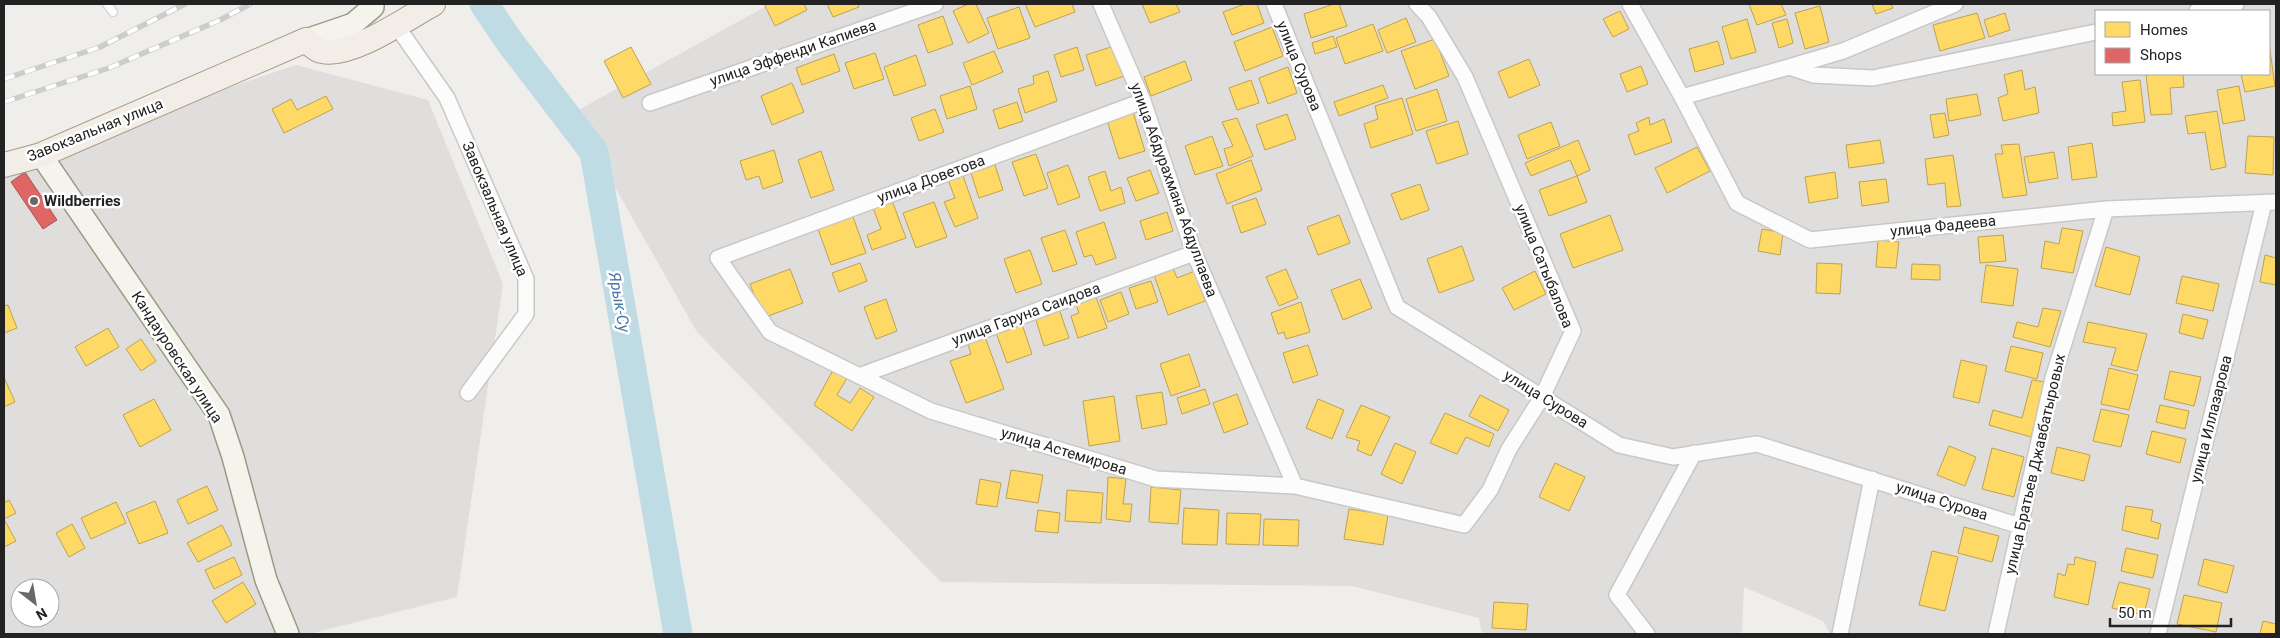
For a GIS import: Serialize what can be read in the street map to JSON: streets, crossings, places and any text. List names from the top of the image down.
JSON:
{
  "streets": {
    "main road": ["Завокзальная улица"],
    "street": [
      "улица Эффенди Капиева",
      "улица Сурова",
      "улица Доветова",
      "улица Абдурахмана Абдуллаева",
      "улица Фадеева",
      "улица Сатыбалова",
      "улица Гаруна Саидова",
      "Кандауровская улица",
      "улица Иллазарова",
      "улица Астемирова",
      "улица Братьев Джавбатыровых"
    ]
  },
  "crossings": [
    ["улица Сурова", "улица Сатыбалова"],
    ["улица Сурова", "улица Братьев Джавбатыровых"],
    ["Завокзальная улица", "Кандауровская улица"],
    ["улица Доветова", "улица Абдурахмана Абдуллаева"],
    ["улица Доветова", "улица Астемирова"],
    ["улица Абдурахмана Абдуллаева", "улица Гаруна Саидова"],
    ["улица Абдурахмана Абдуллаева", "улица Астемирова"],
    ["улица Фадеева", "улица Иллазарова"],
    ["улица Фадеева", "улица Братьев Джавбатыровых"],
    ["улица Сатыбалова", "улица Астемирова"],
    ["улица Гаруна Саидова", "улица Астемирова"]
  ],
  "water": ["Ярык-Су"],
  "places": ["Wildberries"],
  "legend": ["Homes", "Shops"],
  "scale_bar": "50 m",
  "north": "bottom right"
}
